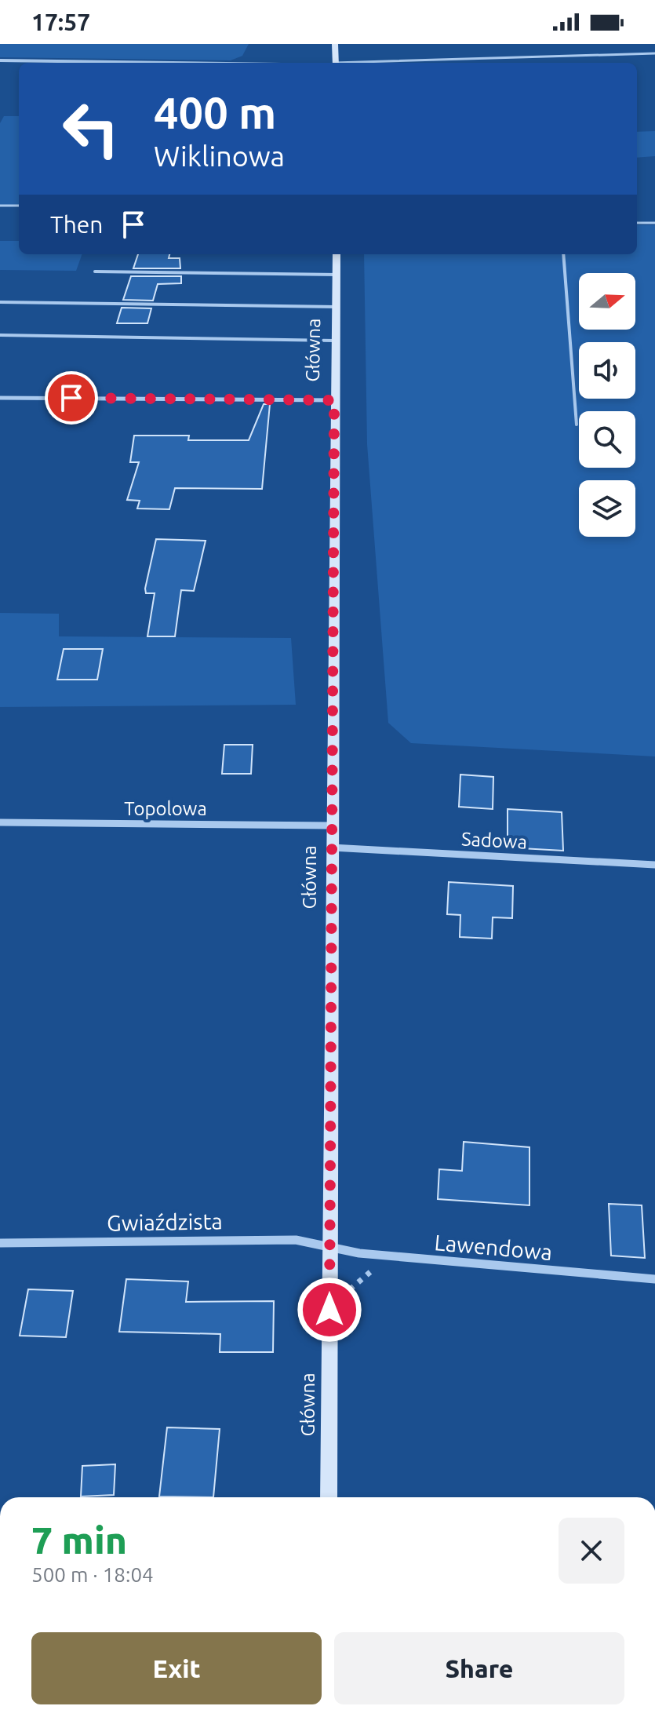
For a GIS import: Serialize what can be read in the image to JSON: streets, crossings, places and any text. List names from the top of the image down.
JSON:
{
  "streets": {
    "main road": ["Główna"],
    "street": [
      "Topolowa",
      "Sadowa",
      "Gwiaździsta",
      "Lawendowa"
    ]
  },
  "crossings": [
    ["Główna", "Topolowa"],
    ["Główna", "Sadowa"],
    ["Główna", "Gwiaździsta"],
    ["Główna", "Lawendowa"],
    ["Gwiaździsta", "Lawendowa"]
  ],
  "north": "right",
  "page": {
    "status": "17:57",
    "turn": ["400 m", "Wiklinowa"],
    "then": "Then",
    "heading": ["7 min", "500 m · 18:04"],
    "buttons": ["Exit", "Share"]
  }
}
